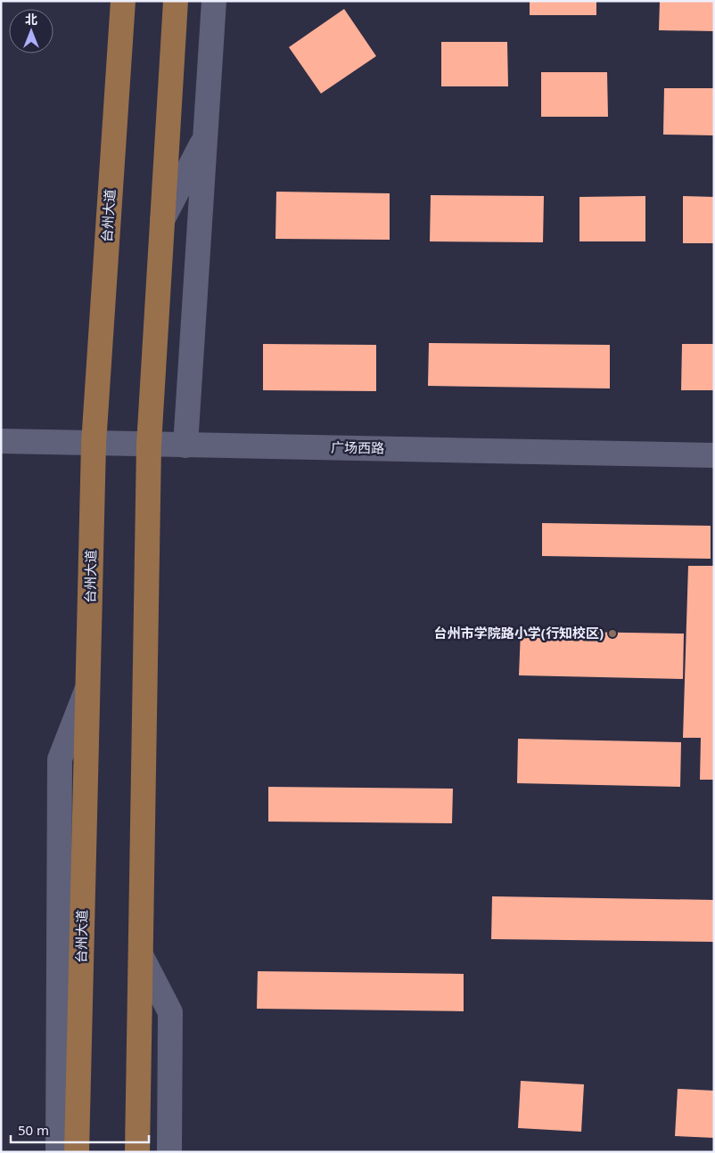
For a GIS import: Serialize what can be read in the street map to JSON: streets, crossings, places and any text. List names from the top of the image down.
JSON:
{
  "streets": {
    "main road": ["台州大道", "广场西路"]
  },
  "crossings": [
    ["台州大道", "广场西路"]
  ],
  "places": ["台州市学院路小学(行知校区)"],
  "scale_bar": "50 m",
  "north": "top"
}
